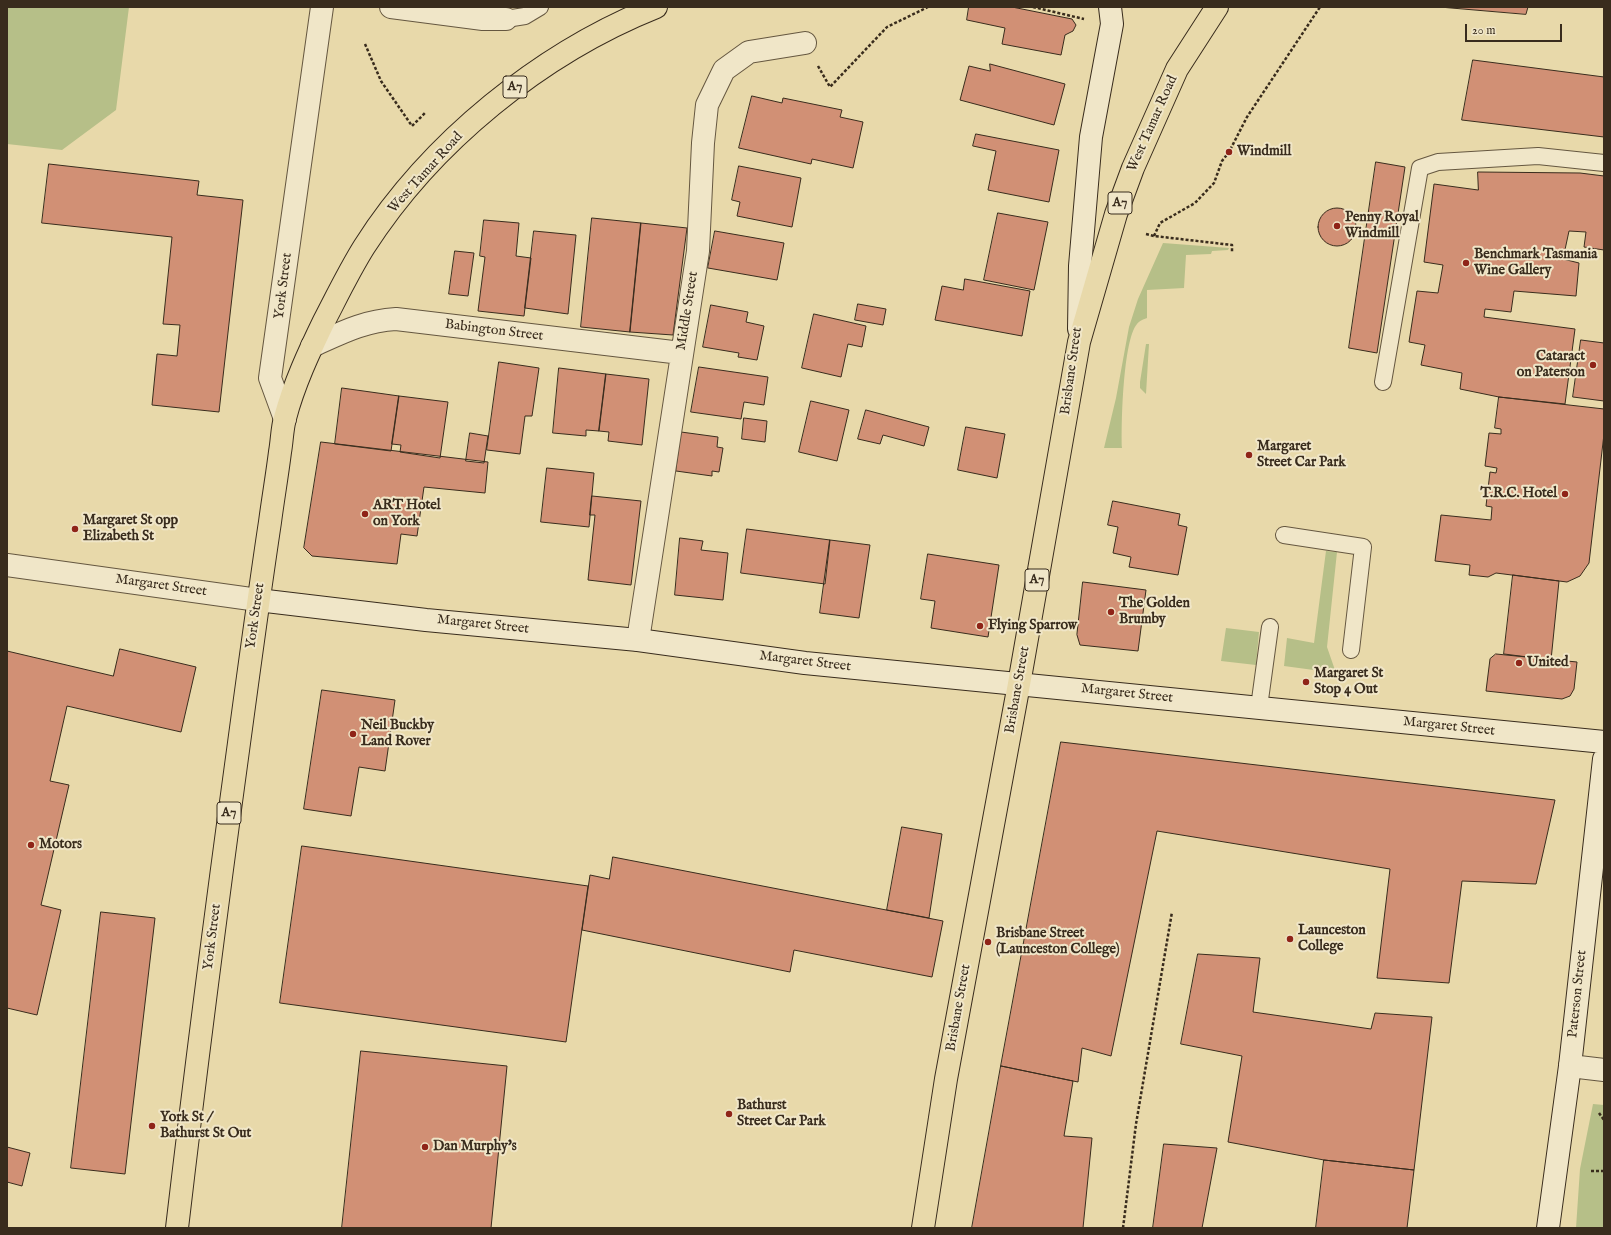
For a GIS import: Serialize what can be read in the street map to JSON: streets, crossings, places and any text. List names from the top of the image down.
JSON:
{
  "streets": {
    "highway": [
      "A7",
      "West Tamar Road",
      "York Street",
      "Brisbane Street"
    ],
    "street": [
      "Middle Street",
      "Babington Street",
      "Margaret Street",
      "Paterson Street"
    ]
  },
  "crossings": [
    ["West Tamar Road", "York Street"],
    ["West Tamar Road", "Babington Street"],
    ["West Tamar Road", "Brisbane Street"],
    ["York Street", "Margaret Street"],
    ["Middle Street", "Babington Street"],
    ["Middle Street", "Margaret Street"],
    ["Brisbane Street", "Margaret Street"]
  ],
  "places": [
    "Windmill",
    "Penny Royal Windmill",
    "Benchmark Tasmania Wine Gallery",
    "Cataract on Paterson",
    "Margaret Street Car Park",
    "T.R.C. Hotel",
    "ART Hotel on York",
    "Margaret St opp Elizabeth St",
    "The Golden Brumby",
    "Flying Sparrow",
    "United",
    "Margaret St Stop 4 Out",
    "Neil Buckby Land Rover",
    "Motors",
    "Launceston College",
    "Brisbane Street (Launceston College)",
    "Bathurst Street Car Park",
    "York St / Bathurst St Out",
    "Dan Murphy's"
  ],
  "scale_bar": "20 m"
}
